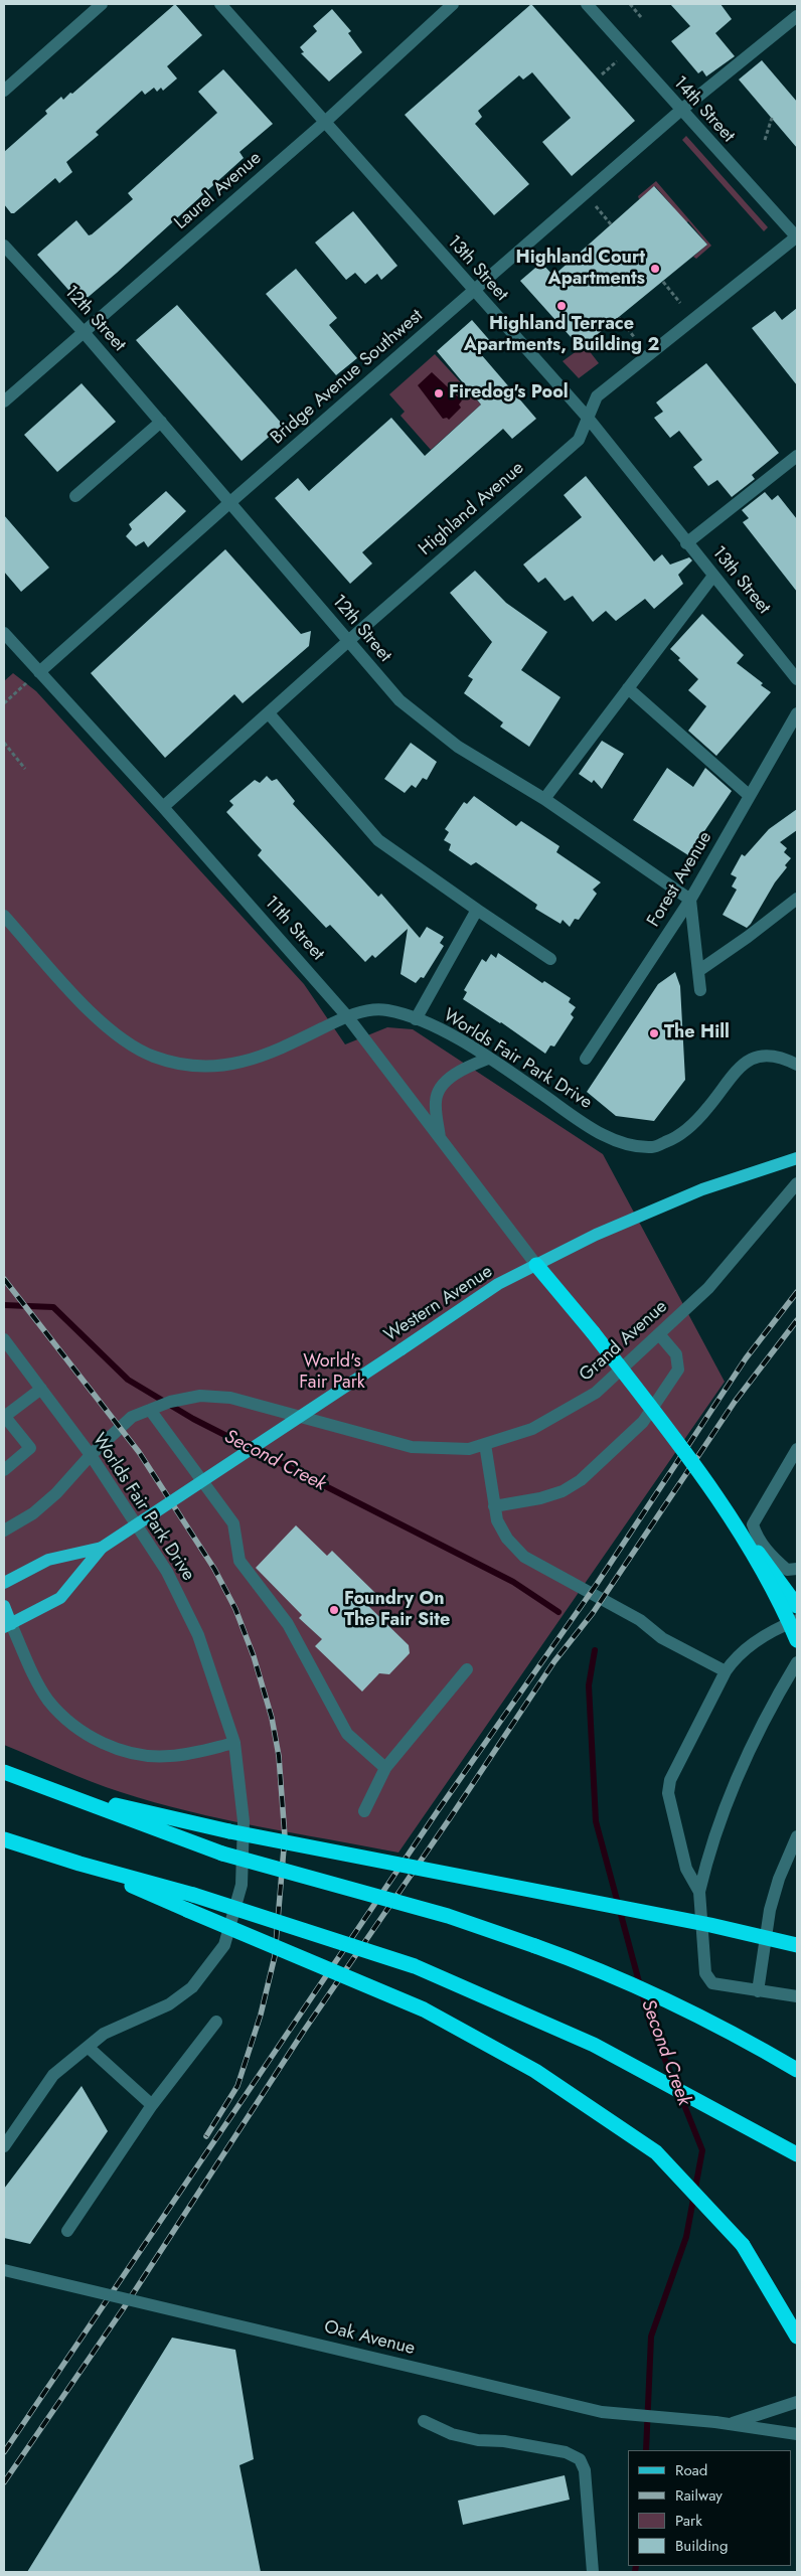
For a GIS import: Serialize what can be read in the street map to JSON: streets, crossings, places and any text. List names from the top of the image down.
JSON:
{
  "streets": {
    "main road": ["Western Avenue"],
    "street": [
      "14th Street",
      "Laurel Avenue",
      "13th Street",
      "12th Street",
      "Bridge Avenue Southwest",
      "Highland Avenue",
      "Forest Avenue",
      "11th Street",
      "Worlds Fair Park Drive",
      "Grand Avenue",
      "Oak Avenue"
    ]
  },
  "crossings": [
    ["14th Street", "Bridge Avenue Southwest"],
    ["14th Street", "Highland Avenue"],
    ["Laurel Avenue", "13th Street"],
    ["Laurel Avenue", "12th Street"],
    ["13th Street", "Bridge Avenue Southwest"],
    ["13th Street", "Highland Avenue"],
    ["12th Street", "Bridge Avenue Southwest"],
    ["12th Street", "Highland Avenue"],
    ["12th Street", "Forest Avenue"],
    ["Bridge Avenue Southwest", "11th Street"],
    ["Highland Avenue", "11th Street"],
    ["11th Street", "Worlds Fair Park Drive"],
    ["11th Street", "Western Avenue"],
    ["Worlds Fair Park Drive", "Grand Avenue"]
  ],
  "water": ["Second Creek"],
  "parks": ["World's Fair Park"],
  "places": [
    "Highland Court Apartments",
    "Highland Terrace Apartments, Building 2",
    "Firedog's Pool",
    "The Hill",
    "Foundry On The Fair Site"
  ],
  "legend": [
    "Road",
    "Railway",
    "Park",
    "Building"
  ]
}
